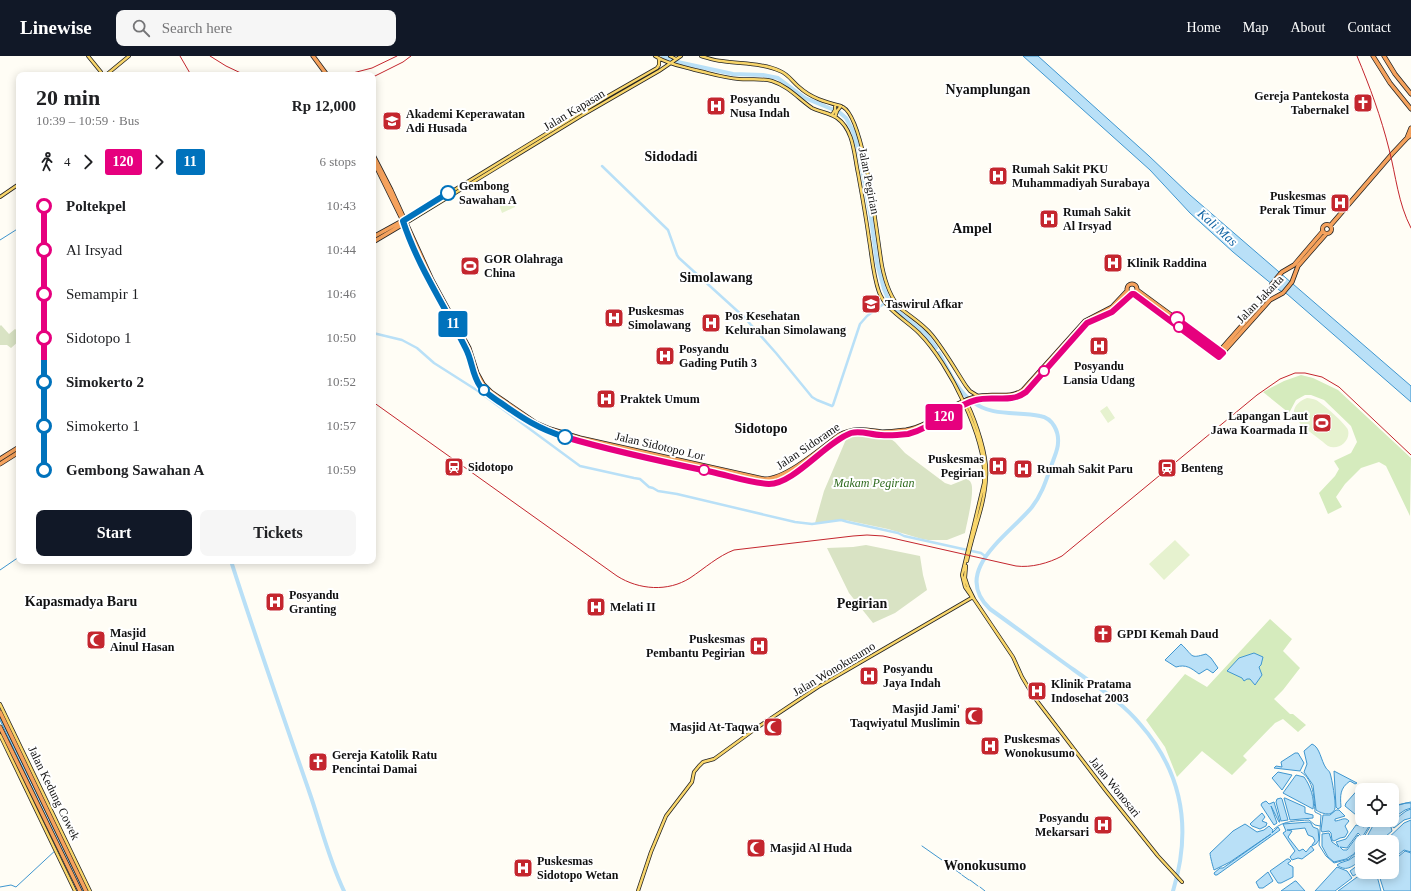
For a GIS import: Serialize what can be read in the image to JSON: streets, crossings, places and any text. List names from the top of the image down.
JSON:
{
  "streets": {
    "highway": [
      "Jalan Jakarta",
      "Jalan Sidotopo Lor",
      "Jalan Sidorame",
      "Jalan Kedung Cowek"
    ],
    "main road": [
      "Jalan Kapasan",
      "Jalan Pegirian",
      "Jalan Wonokusumo",
      "Jalan Wonosari"
    ]
  },
  "crossings": [
    ["Jalan Pegirian", "Jalan Sidorame"],
    ["Jalan Pegirian", "Jalan Wonosari"],
    ["Jalan Sidotopo Lor", "Jalan Sidorame"],
    ["Jalan Wonokusumo", "Jalan Wonosari"]
  ],
  "districts": [
    "Nyamplungan",
    "Sidodadi",
    "Ampel",
    "Simolawang",
    "Sidotopo",
    "Kapasmadya Baru",
    "Pegirian",
    "Wonokusumo"
  ],
  "water": ["Kali Mas"],
  "parks": ["Makam Pegirian"],
  "places": {
    "church": ["Gereja Pantekosta Tabernakel", "GPDI Kemah Daud", "Gereja Katolik Ratu Pencintai Damai"],
    "hospital": [
      "Posyandu Nusa Indah",
      "Rumah Sakit PKU Muhammadiyah Surabaya",
      "Puskesmas Perak Timur",
      "Rumah Sakit Al Irsyad",
      "Klinik Raddina",
      "Puskesmas Simolawang",
      "Pos Kesehatan Kelurahan Simolawang",
      "Posyandu Lansia Udang",
      "Posyandu Gading Putih 3",
      "Praktek Umum",
      "Puskesmas Pegirian",
      "Rumah Sakit Paru",
      "Posyandu Granting",
      "Melati II",
      "Puskesmas Pembantu Pegirian",
      "Posyandu Jaya Indah",
      "Klinik Pratama Indosehat 2003",
      "Puskesmas Wonokusumo",
      "Posyandu Mekarsari",
      "Puskesmas Sidotopo Wetan"
    ],
    "school or university": ["Akademi Keperawatan Adi Husada", "Taswirul Afkar"],
    "other": ["Gembong Sawahan A"],
    "sports": ["GOR Olahraga China", "Lapangan Laut Jawa Koarmada II"],
    "station": ["Sidotopo", "Benteng"],
    "mosque": [
      "Masjid Ainul Hasan",
      "Masjid Jami' Taqwiyatul Muslimin",
      "Masjid At-Taqwa",
      "Masjid Al Huda"
    ]
  },
  "lines": ["bus line 11", "bus line 120"],
  "page": {
    "header": "Linewise",
    "search": "Search here",
    "nav": [
      "Home",
      "Map",
      "About",
      "Contact"
    ],
    "on_map": ["120", "11"],
    "heading": ["20 min", "10:39 – 10:59 · Bus", "Rp 12,000"],
    "legs": [
      "4",
      "120",
      "11",
      "6 stops"
    ],
    "list": [
      {
        "name": "Poltekpel",
        "value": "10:43"
      },
      {
        "name": "Al Irsyad",
        "value": "10:44"
      },
      {
        "name": "Semampir 1",
        "value": "10:46"
      },
      {
        "name": "Sidotopo 1",
        "value": "10:50"
      },
      {
        "name": "Simokerto 2",
        "value": "10:52"
      },
      {
        "name": "Simokerto 1",
        "value": "10:57"
      },
      {
        "name": "Gembong Sawahan A",
        "value": "10:59"
      }
    ],
    "buttons": ["Start", "Tickets"]
  }
}
